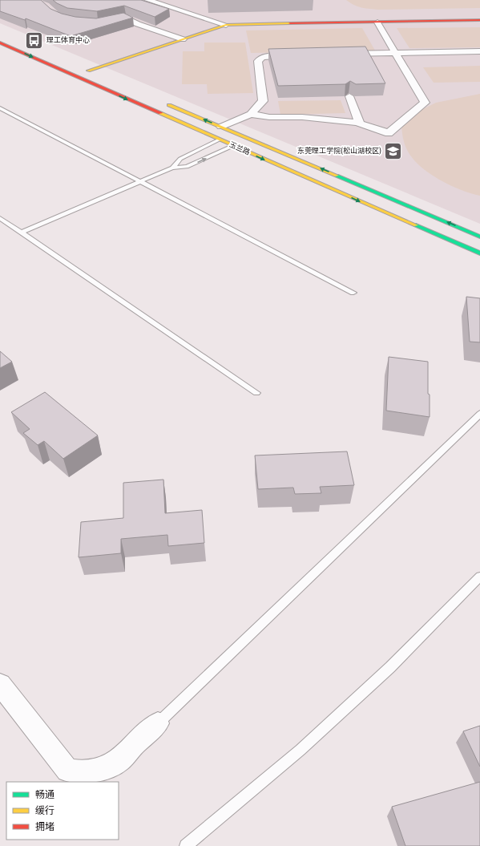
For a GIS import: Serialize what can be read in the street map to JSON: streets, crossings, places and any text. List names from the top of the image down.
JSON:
{
  "streets": {
    "street": ["玉兰路"]
  },
  "places": {
    "bus stop": ["理工体育中心"],
    "school or university": ["东莞理工学院(松山湖校区)"]
  },
  "legend": ["畅通", "缓行", "拥堵"]
}
